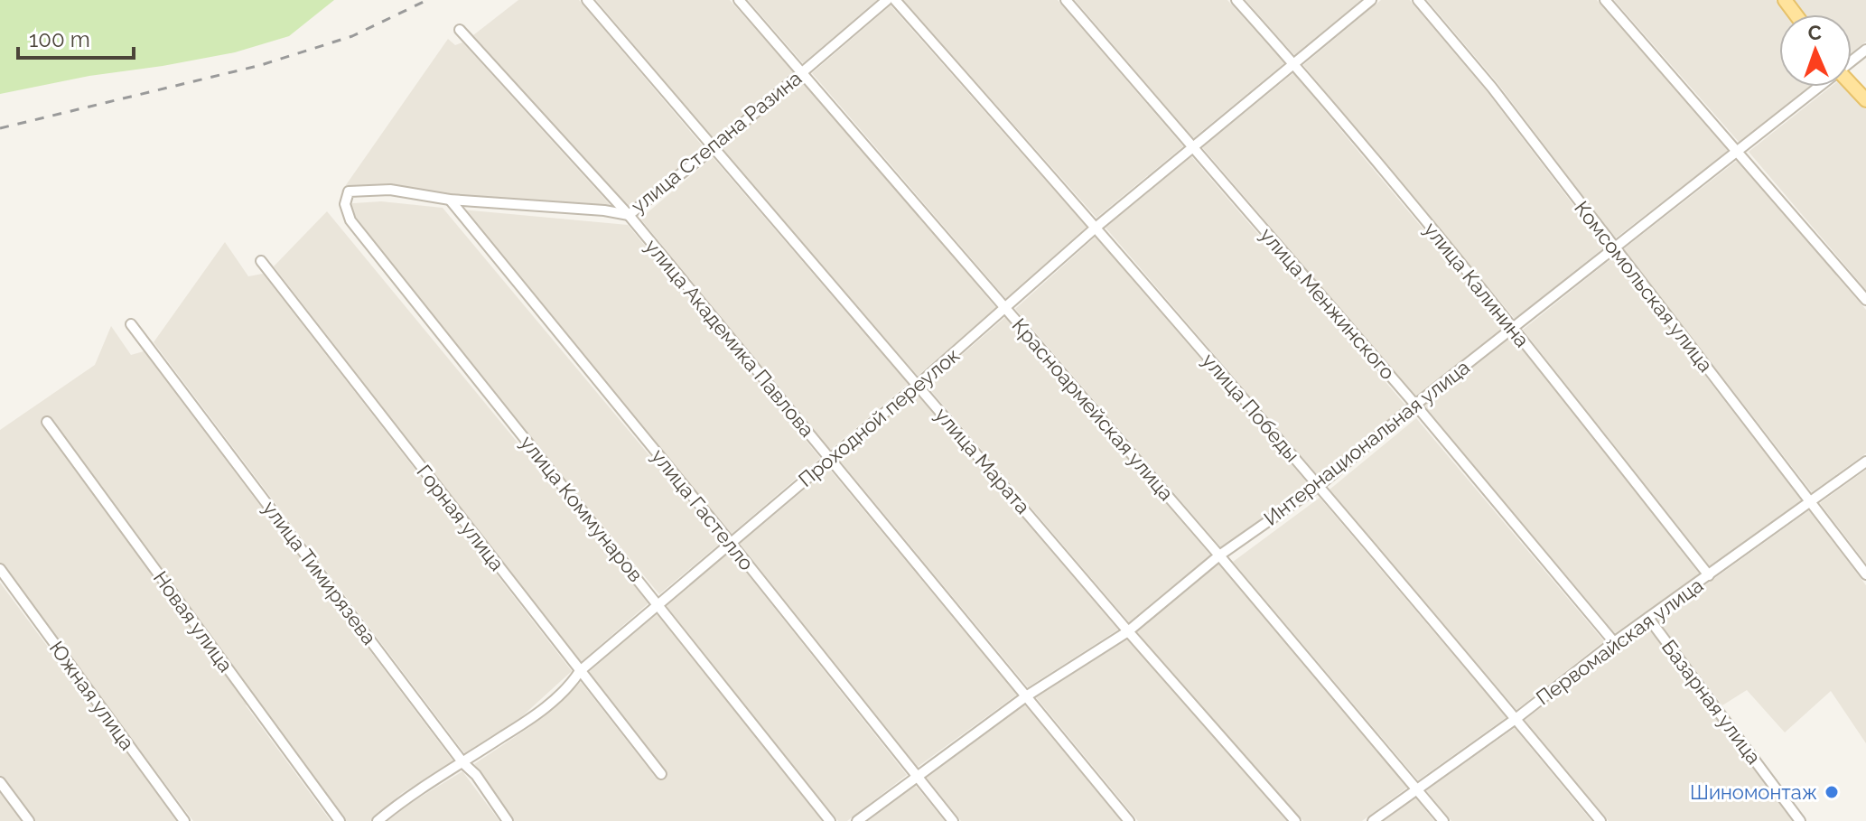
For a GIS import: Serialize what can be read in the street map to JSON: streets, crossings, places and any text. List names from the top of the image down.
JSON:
{
  "streets": {
    "street": [
      "улица Степана Разина",
      "улица Калинина",
      "Комсомольская улица",
      "улица Менжинского",
      "улица Академика Павлова",
      "улица Победы",
      "Красноармейская улица",
      "Проходной переулок",
      "Интернациональная улица",
      "улица Марата",
      "улица Коммунаров",
      "улица Гастелло",
      "Горная улица",
      "улица Тимирязева",
      "Новая улица",
      "Первомайская улица",
      "Южная улица",
      "Базарная улица"
    ]
  },
  "crossings": [
    ["улица Степана Разина", "улица Академика Павлова"],
    ["улица Степана Разина", "Красноармейская улица"],
    ["улица Степана Разина", "улица Марата"],
    ["улица Степана Разина", "улица Коммунаров"],
    ["улица Степана Разина", "улица Гастелло"],
    ["улица Калинина", "Проходной переулок"],
    ["улица Калинина", "Интернациональная улица"],
    ["улица Калинина", "Первомайская улица"],
    ["Комсомольская улица", "Интернациональная улица"],
    ["Комсомольская улица", "Первомайская улица"],
    ["улица Менжинского", "Проходной переулок"],
    ["улица Менжинского", "Интернациональная улица"],
    ["улица Менжинского", "Первомайская улица"],
    ["улица Академика Павлова", "Проходной переулок"],
    ["улица Академика Павлова", "Интернациональная улица"],
    ["улица Победы", "Проходной переулок"],
    ["улица Победы", "Интернациональная улица"],
    ["улица Победы", "Первомайская улица"],
    ["Красноармейская улица", "Проходной переулок"],
    ["Красноармейская улица", "Интернациональная улица"],
    ["Красноармейская улица", "Первомайская улица"],
    ["Проходной переулок", "улица Марата"],
    ["Проходной переулок", "улица Коммунаров"],
    ["Проходной переулок", "улица Гастелло"],
    ["Проходной переулок", "Горная улица"],
    ["Проходной переулок", "улица Тимирязева"],
    ["Интернациональная улица", "улица Марата"],
    ["Интернациональная улица", "улица Гастелло"],
    ["Первомайская улица", "Базарная улица"]
  ],
  "places": ["Шиномонтаж"],
  "scale_bar": "100 m",
  "north": "top"
}
